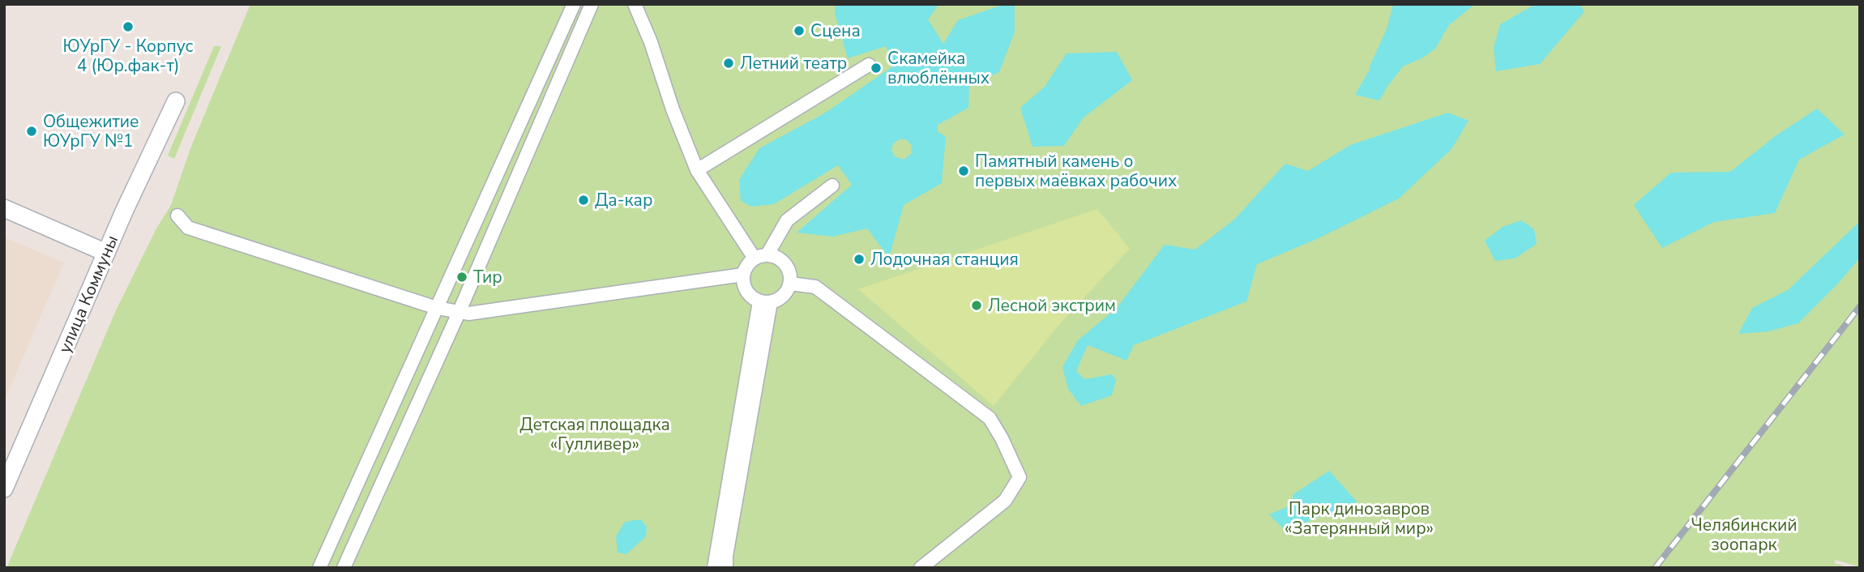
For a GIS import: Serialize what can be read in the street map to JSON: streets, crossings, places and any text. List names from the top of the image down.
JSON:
{
  "streets": {
    "street": ["улица Коммуны"]
  },
  "parks": ["Детская площадка «Гулливер»", "Парк динозавров «Затерянный мир»", "Челябинский зоопарк"],
  "places": [
    "ЮУрГУ - Корпус 4 (Юр.фак-т)",
    "Сцена",
    "Летний театр",
    "Скамейка влюблённых",
    "Общежитие ЮУрГУ №1",
    "Памятный камень о первых маёвках рабочих",
    "Да-кар",
    "Лодочная станция",
    "Тир",
    "Лесной экстрим"
  ]
}
